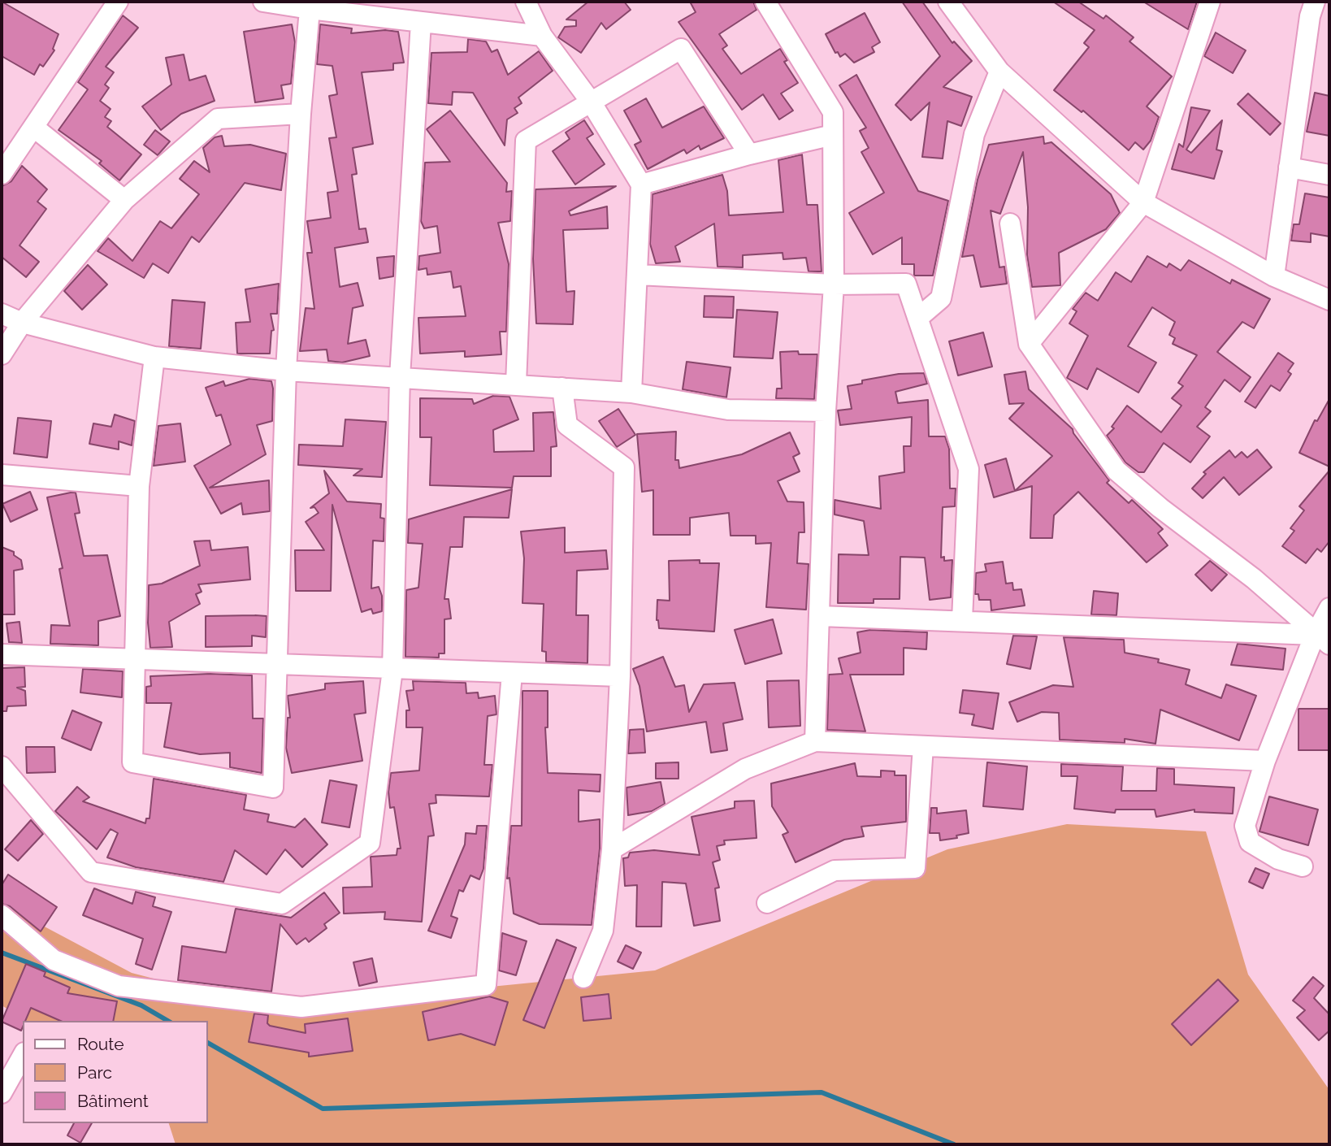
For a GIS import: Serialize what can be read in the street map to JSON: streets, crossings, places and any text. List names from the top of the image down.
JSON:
{
  "legend": ["Route", "Parc", "Bâtiment"]
}
